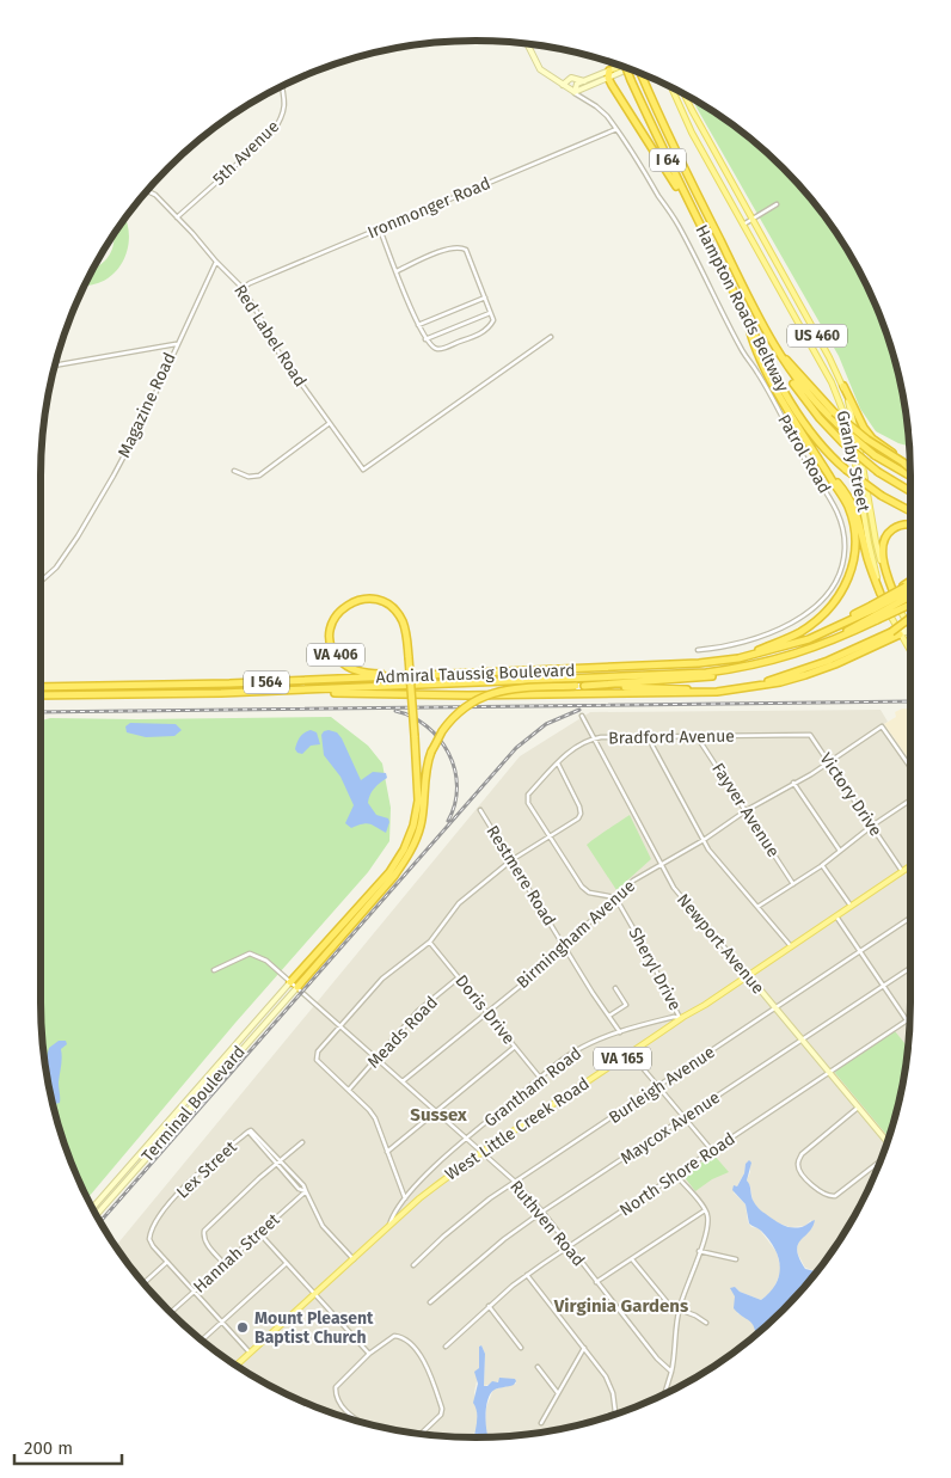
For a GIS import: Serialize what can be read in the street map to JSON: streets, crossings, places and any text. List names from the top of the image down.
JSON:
{
  "streets": {
    "highway": [
      "I 64",
      "Hampton Roads Beltway",
      "VA 406",
      "Admiral Taussig Boulevard",
      "I 564"
    ],
    "main road": [
      "US 460",
      "Patrol Road",
      "Granby Street",
      "Newport Avenue",
      "VA 165",
      "Terminal Boulevard",
      "West Little Creek Road"
    ],
    "street": [
      "5th Avenue",
      "Ironmonger Road",
      "Red Label Road",
      "Magazine Road",
      "Bradford Avenue",
      "Victory Drive",
      "Fayver Avenue",
      "Restmere Road",
      "Birmingham Avenue",
      "Sheryl Drive",
      "Doris Drive",
      "Meads Road",
      "Burleigh Avenue",
      "Grantham Road",
      "Maycox Avenue",
      "Lex Street",
      "North Shore Road",
      "Ruthven Road",
      "Hannah Street"
    ]
  },
  "crossings": [
    ["I 64", "Hampton Roads Beltway"],
    ["Ironmonger Road", "Red Label Road"],
    ["Ironmonger Road", "Patrol Road"],
    ["Red Label Road", "Magazine Road"],
    ["VA 406", "Admiral Taussig Boulevard"],
    ["VA 406", "Terminal Boulevard"],
    ["VA 406", "Ruthven Road"],
    ["Bradford Avenue", "Victory Drive"],
    ["Bradford Avenue", "Fayver Avenue"],
    ["Bradford Avenue", "Newport Avenue"],
    ["Victory Drive", "Birmingham Avenue"],
    ["Victory Drive", "West Little Creek Road"],
    ["Fayver Avenue", "Birmingham Avenue"],
    ["Restmere Road", "Birmingham Avenue"],
    ["Restmere Road", "Grantham Road"],
    ["Birmingham Avenue", "Newport Avenue"],
    ["Birmingham Avenue", "Sheryl Drive"],
    ["Birmingham Avenue", "Doris Drive"],
    ["Birmingham Avenue", "Ruthven Road"],
    ["Newport Avenue", "Burleigh Avenue"],
    ["Newport Avenue", "Maycox Avenue"],
    ["Newport Avenue", "West Little Creek Road"],
    ["Newport Avenue", "North Shore Road"],
    ["Sheryl Drive", "Grantham Road"],
    ["Sheryl Drive", "West Little Creek Road"],
    ["Doris Drive", "Meads Road"],
    ["Doris Drive", "Grantham Road"],
    ["Meads Road", "Ruthven Road"],
    ["Burleigh Avenue", "Ruthven Road"],
    ["Grantham Road", "West Little Creek Road"],
    ["Grantham Road", "Ruthven Road"],
    ["Terminal Boulevard", "Ruthven Road"],
    ["Maycox Avenue", "Ruthven Road"],
    ["West Little Creek Road", "Ruthven Road"],
    ["North Shore Road", "Ruthven Road"]
  ],
  "districts": ["Sussex", "Virginia Gardens"],
  "places": ["Mount Pleasent Baptist Church"],
  "scale_bar": "200 m"
}
